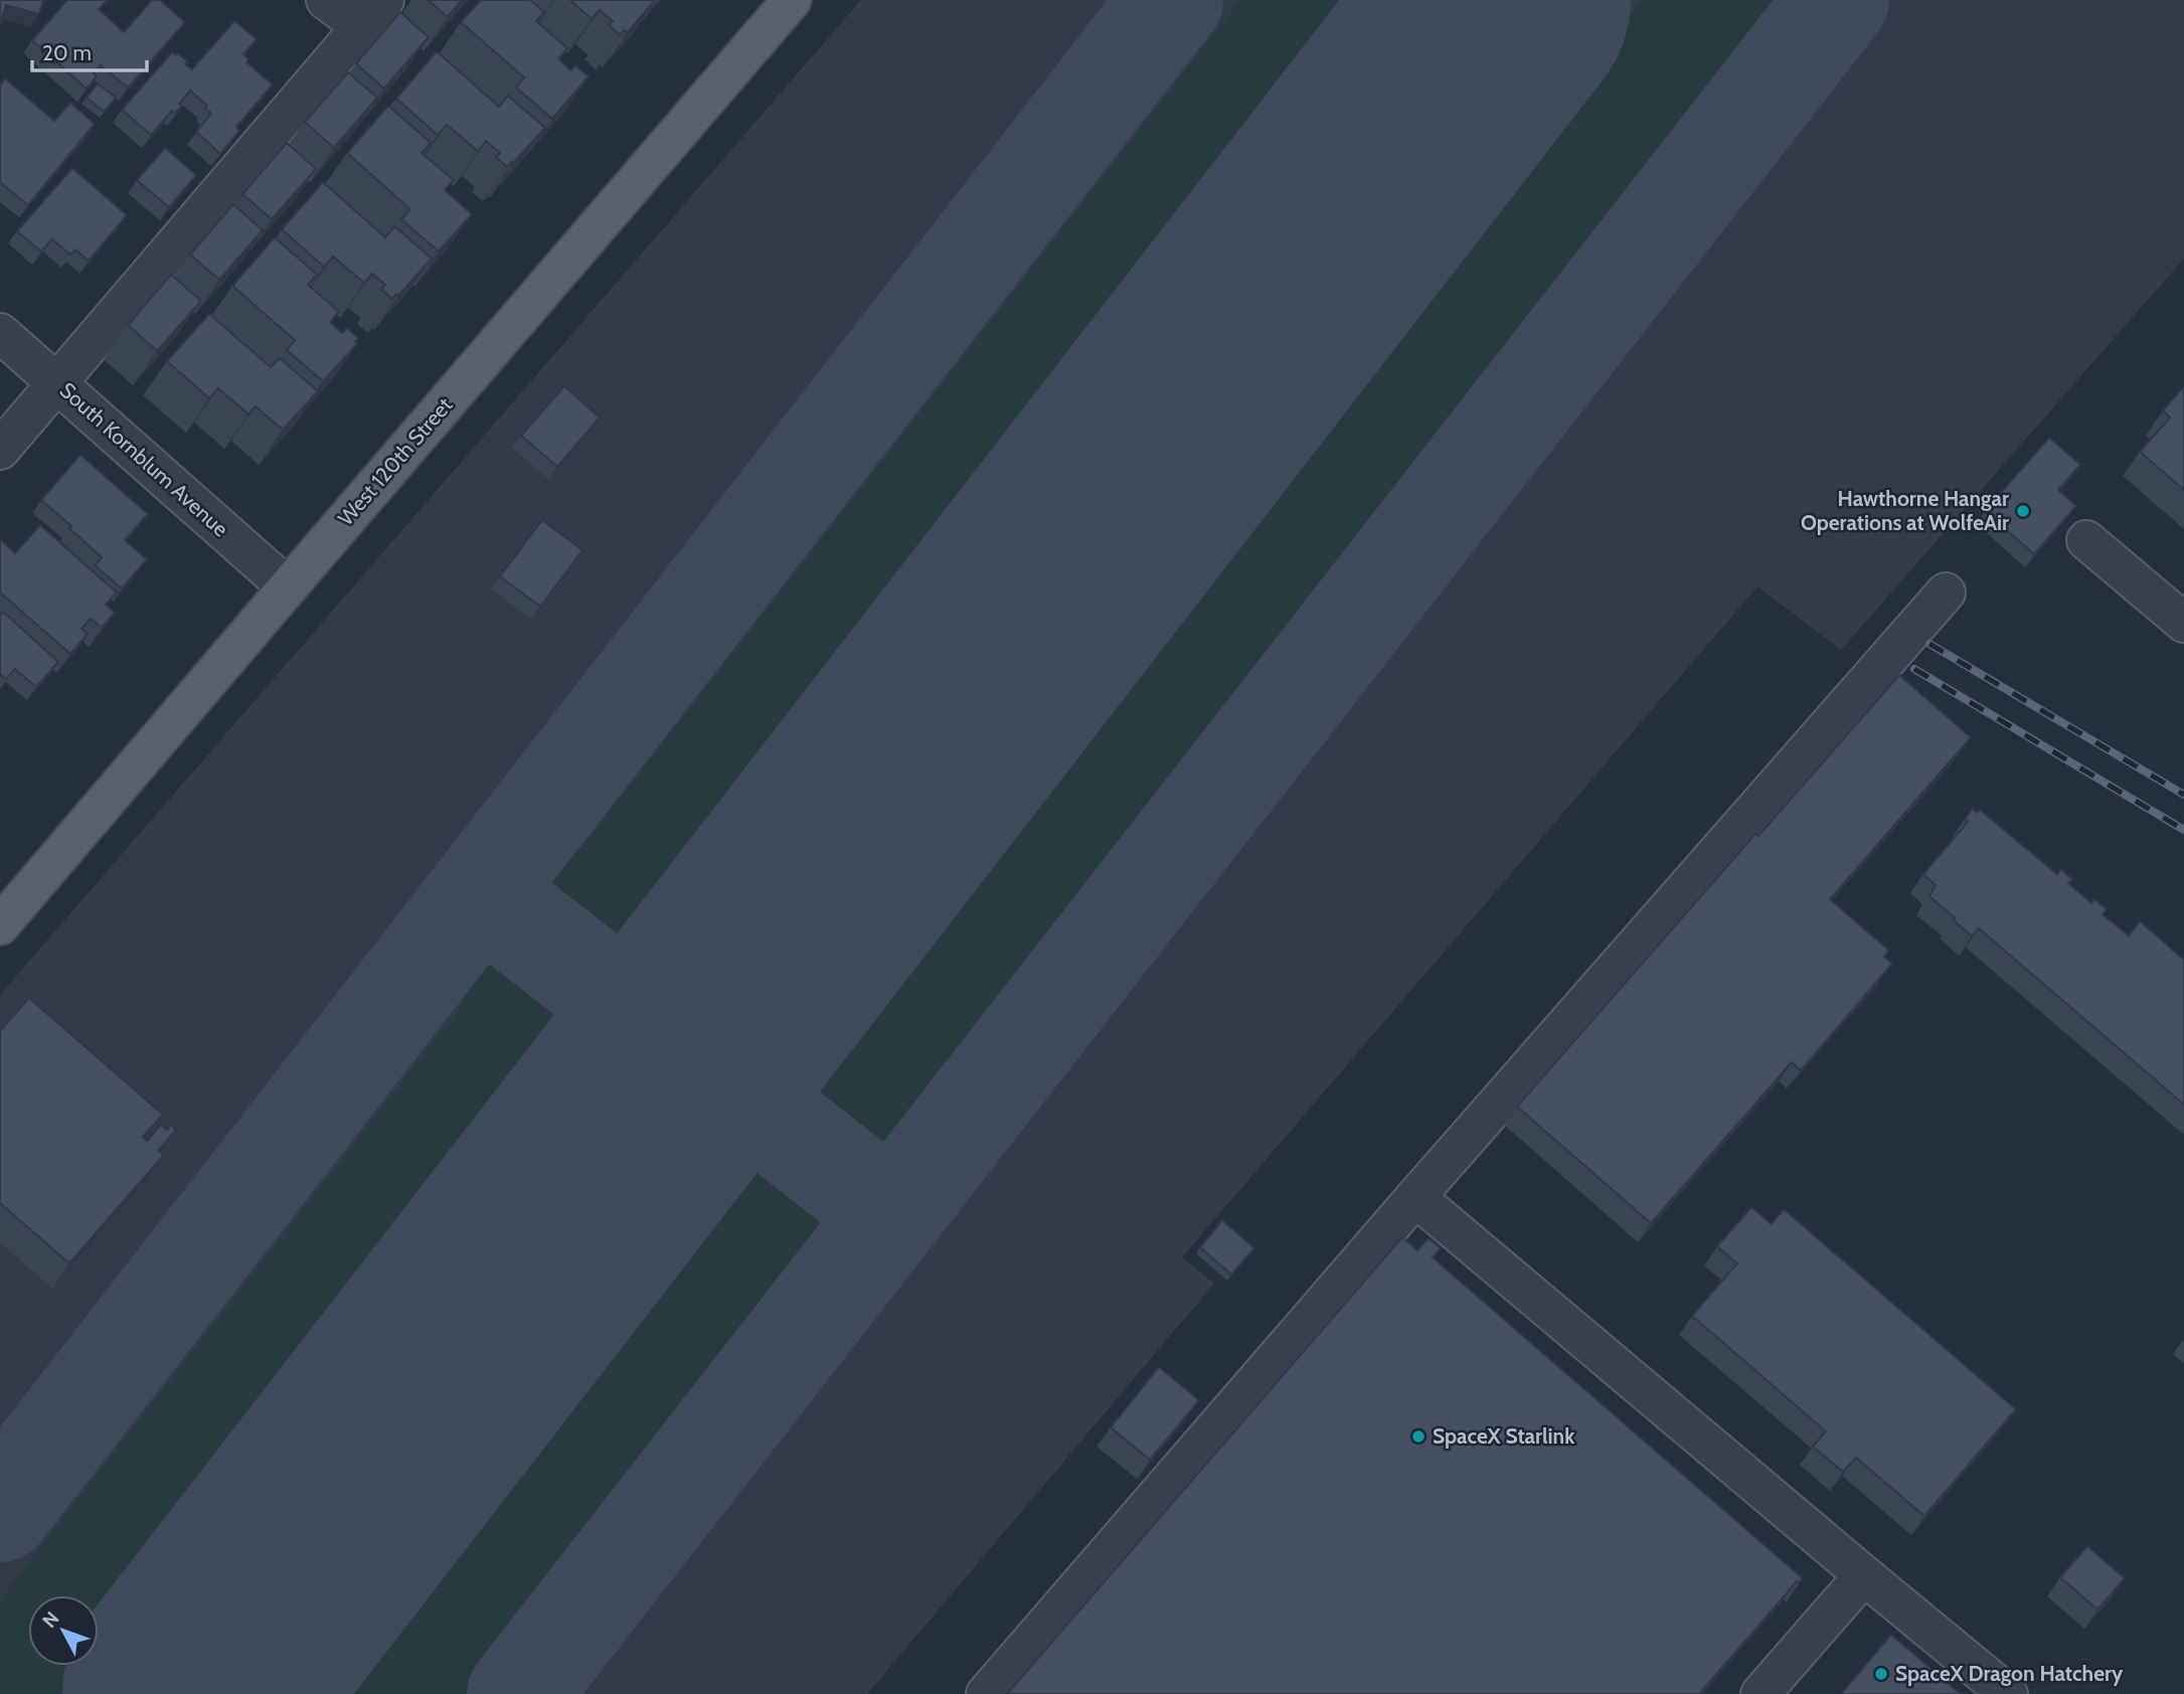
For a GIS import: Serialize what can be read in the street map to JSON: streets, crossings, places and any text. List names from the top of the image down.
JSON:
{
  "streets": {
    "main road": ["West 120th Street"],
    "street": ["South Kornblum Avenue"]
  },
  "crossings": [
    ["South Kornblum Avenue", "West 120th Street"]
  ],
  "places": ["Hawthorne Hangar Operations at WolfeAir", "SpaceX Starlink", "SpaceX Dragon Hatchery"],
  "scale_bar": "20 m",
  "north": "top left"
}
